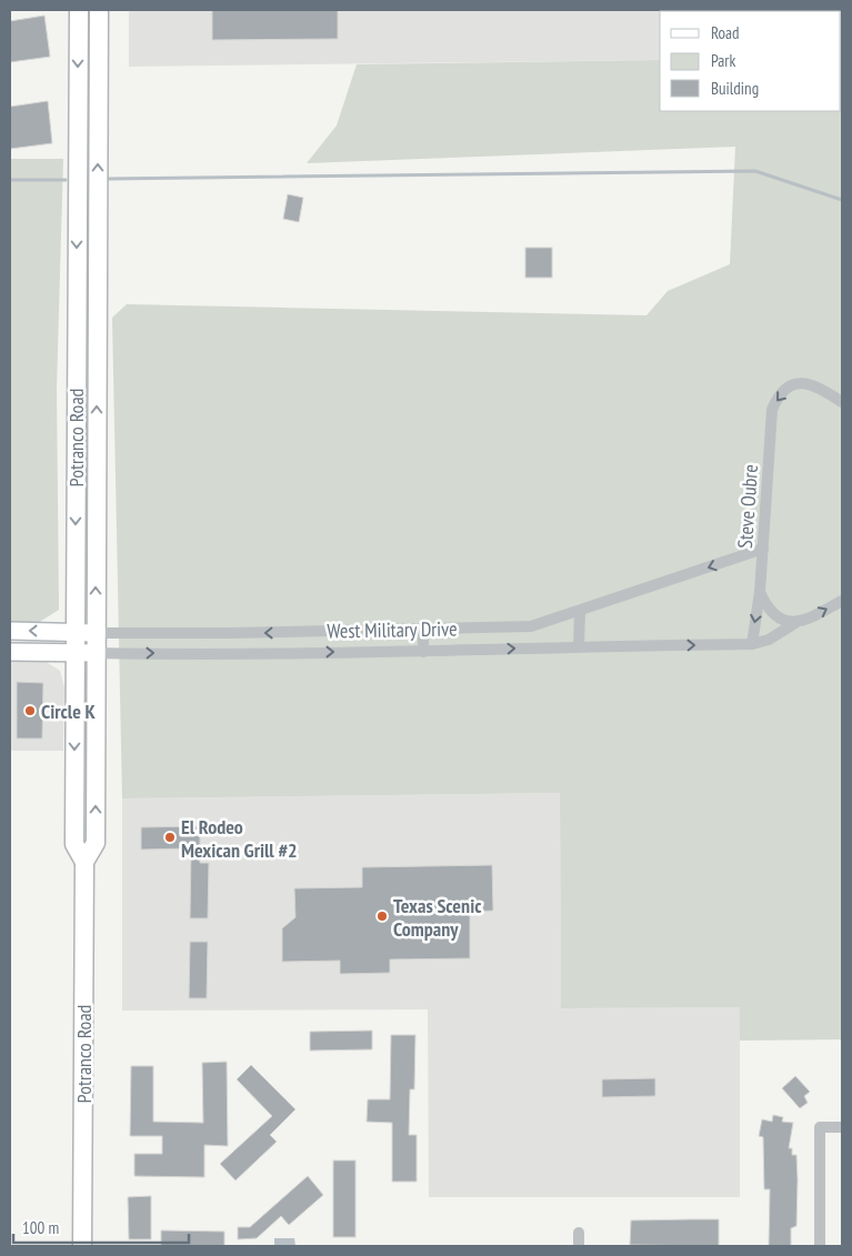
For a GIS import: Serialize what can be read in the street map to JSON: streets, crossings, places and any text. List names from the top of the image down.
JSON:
{
  "streets": {
    "main road": ["Potranco Road", "West Military Drive"],
    "street": ["Steve Oubre"]
  },
  "crossings": [
    ["Potranco Road", "West Military Drive"],
    ["Steve Oubre", "West Military Drive"]
  ],
  "places": ["Circle K", "El Rodeo Mexican Grill #2", "Texas Scenic Company"],
  "legend": ["Road", "Park", "Building"],
  "scale_bar": "100 m"
}
